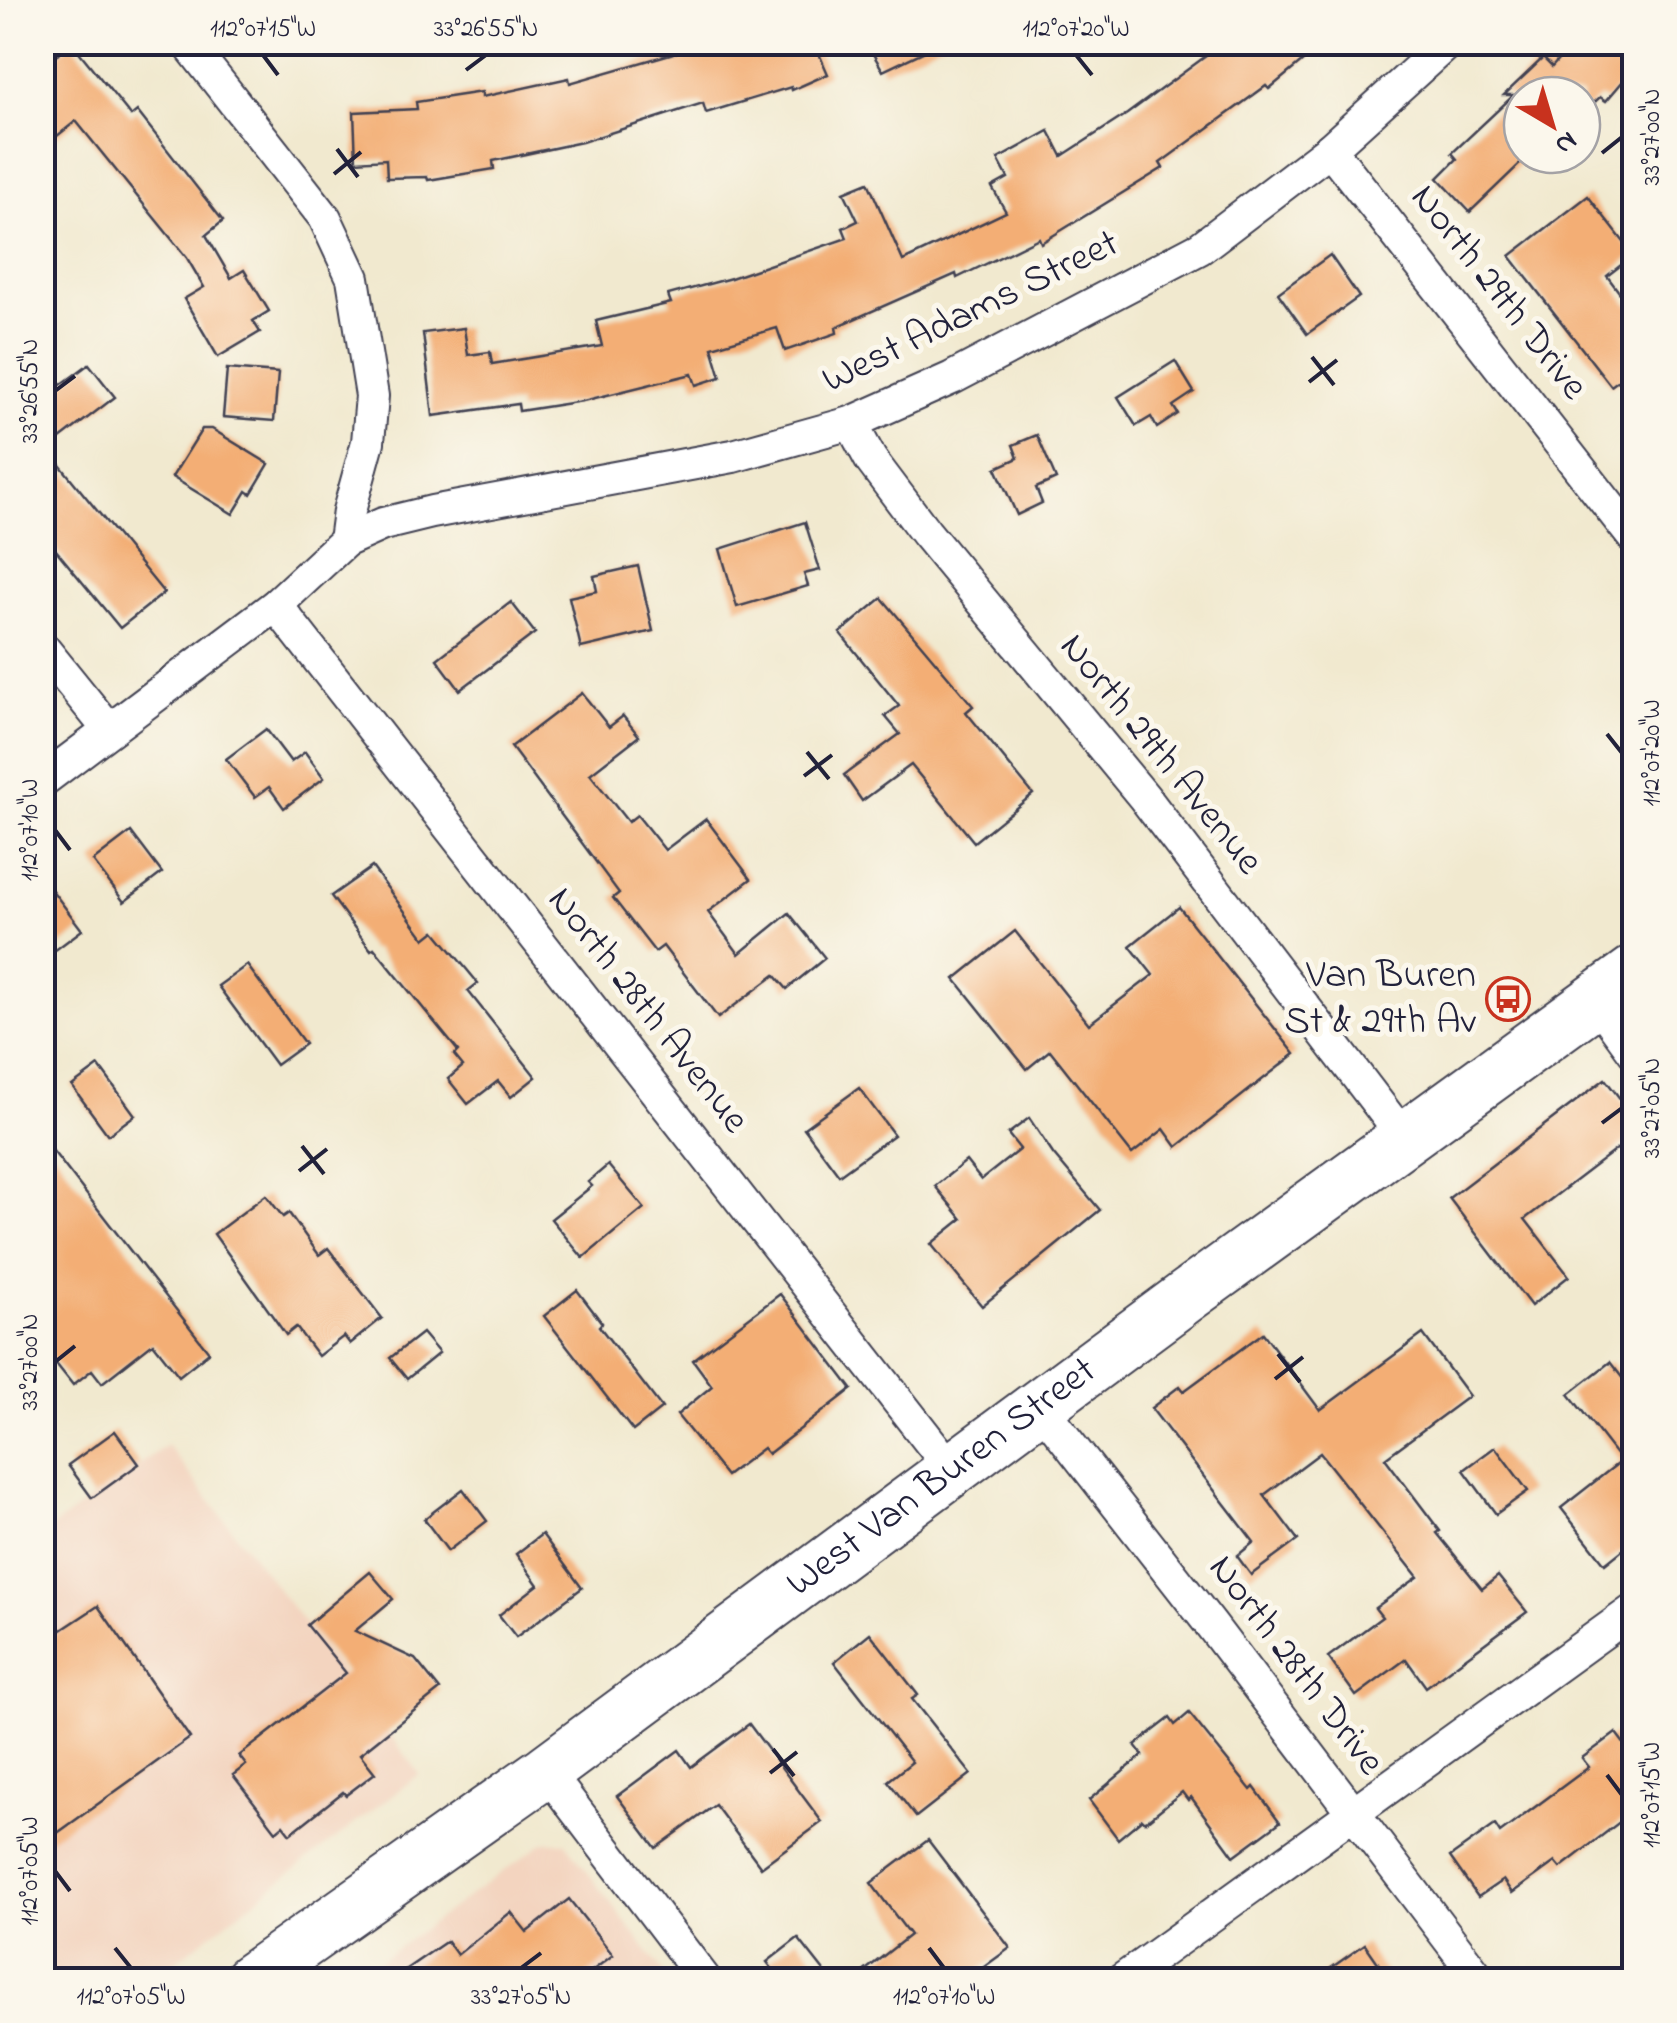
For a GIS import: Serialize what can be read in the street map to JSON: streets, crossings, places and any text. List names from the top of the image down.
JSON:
{
  "streets": {
    "main road": ["West Van Buren Street"],
    "street": [
      "North 29th Drive",
      "West Adams Street",
      "North 29th Avenue",
      "North 28th Avenue",
      "North 28th Drive"
    ]
  },
  "crossings": [
    ["North 29th Drive", "West Adams Street"],
    ["West Adams Street", "North 29th Avenue"],
    ["West Adams Street", "North 28th Avenue"],
    ["North 29th Avenue", "West Van Buren Street"],
    ["North 28th Avenue", "West Van Buren Street"],
    ["West Van Buren Street", "North 28th Drive"]
  ],
  "places": {
    "bus stop": ["Van Buren St & 29th Av"]
  },
  "north": "bottom right",
  "coordinates": [
    "112°07'15\"W",
    "33°26'55\"N",
    "112°07'20\"W",
    "33°27'00\"N",
    "112°07'10\"W",
    "33°27'05\"N",
    "112°07'05\"W"
  ]
}
